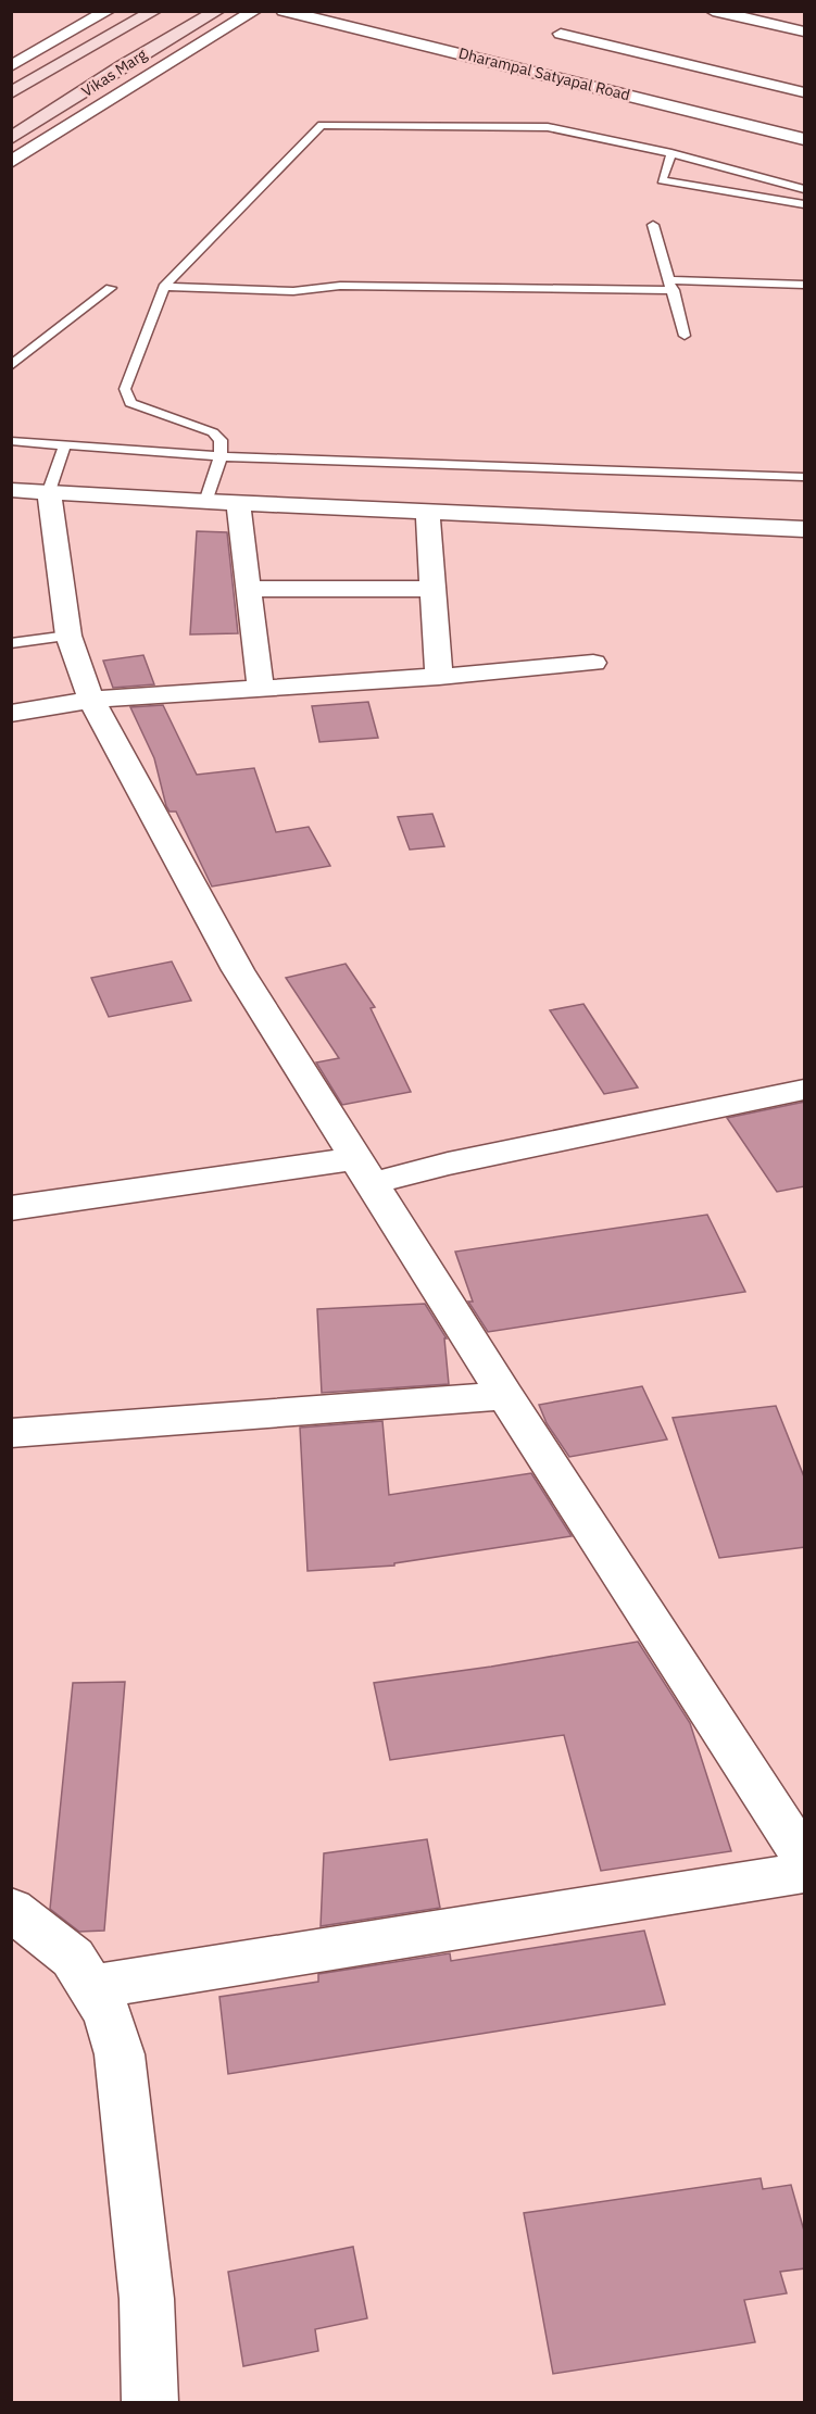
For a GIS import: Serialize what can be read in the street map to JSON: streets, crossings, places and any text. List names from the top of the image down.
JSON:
{
  "streets": {
    "main road": ["Vikas Marg"],
    "street": ["Dharampal Satyapal Road"]
  }
}
